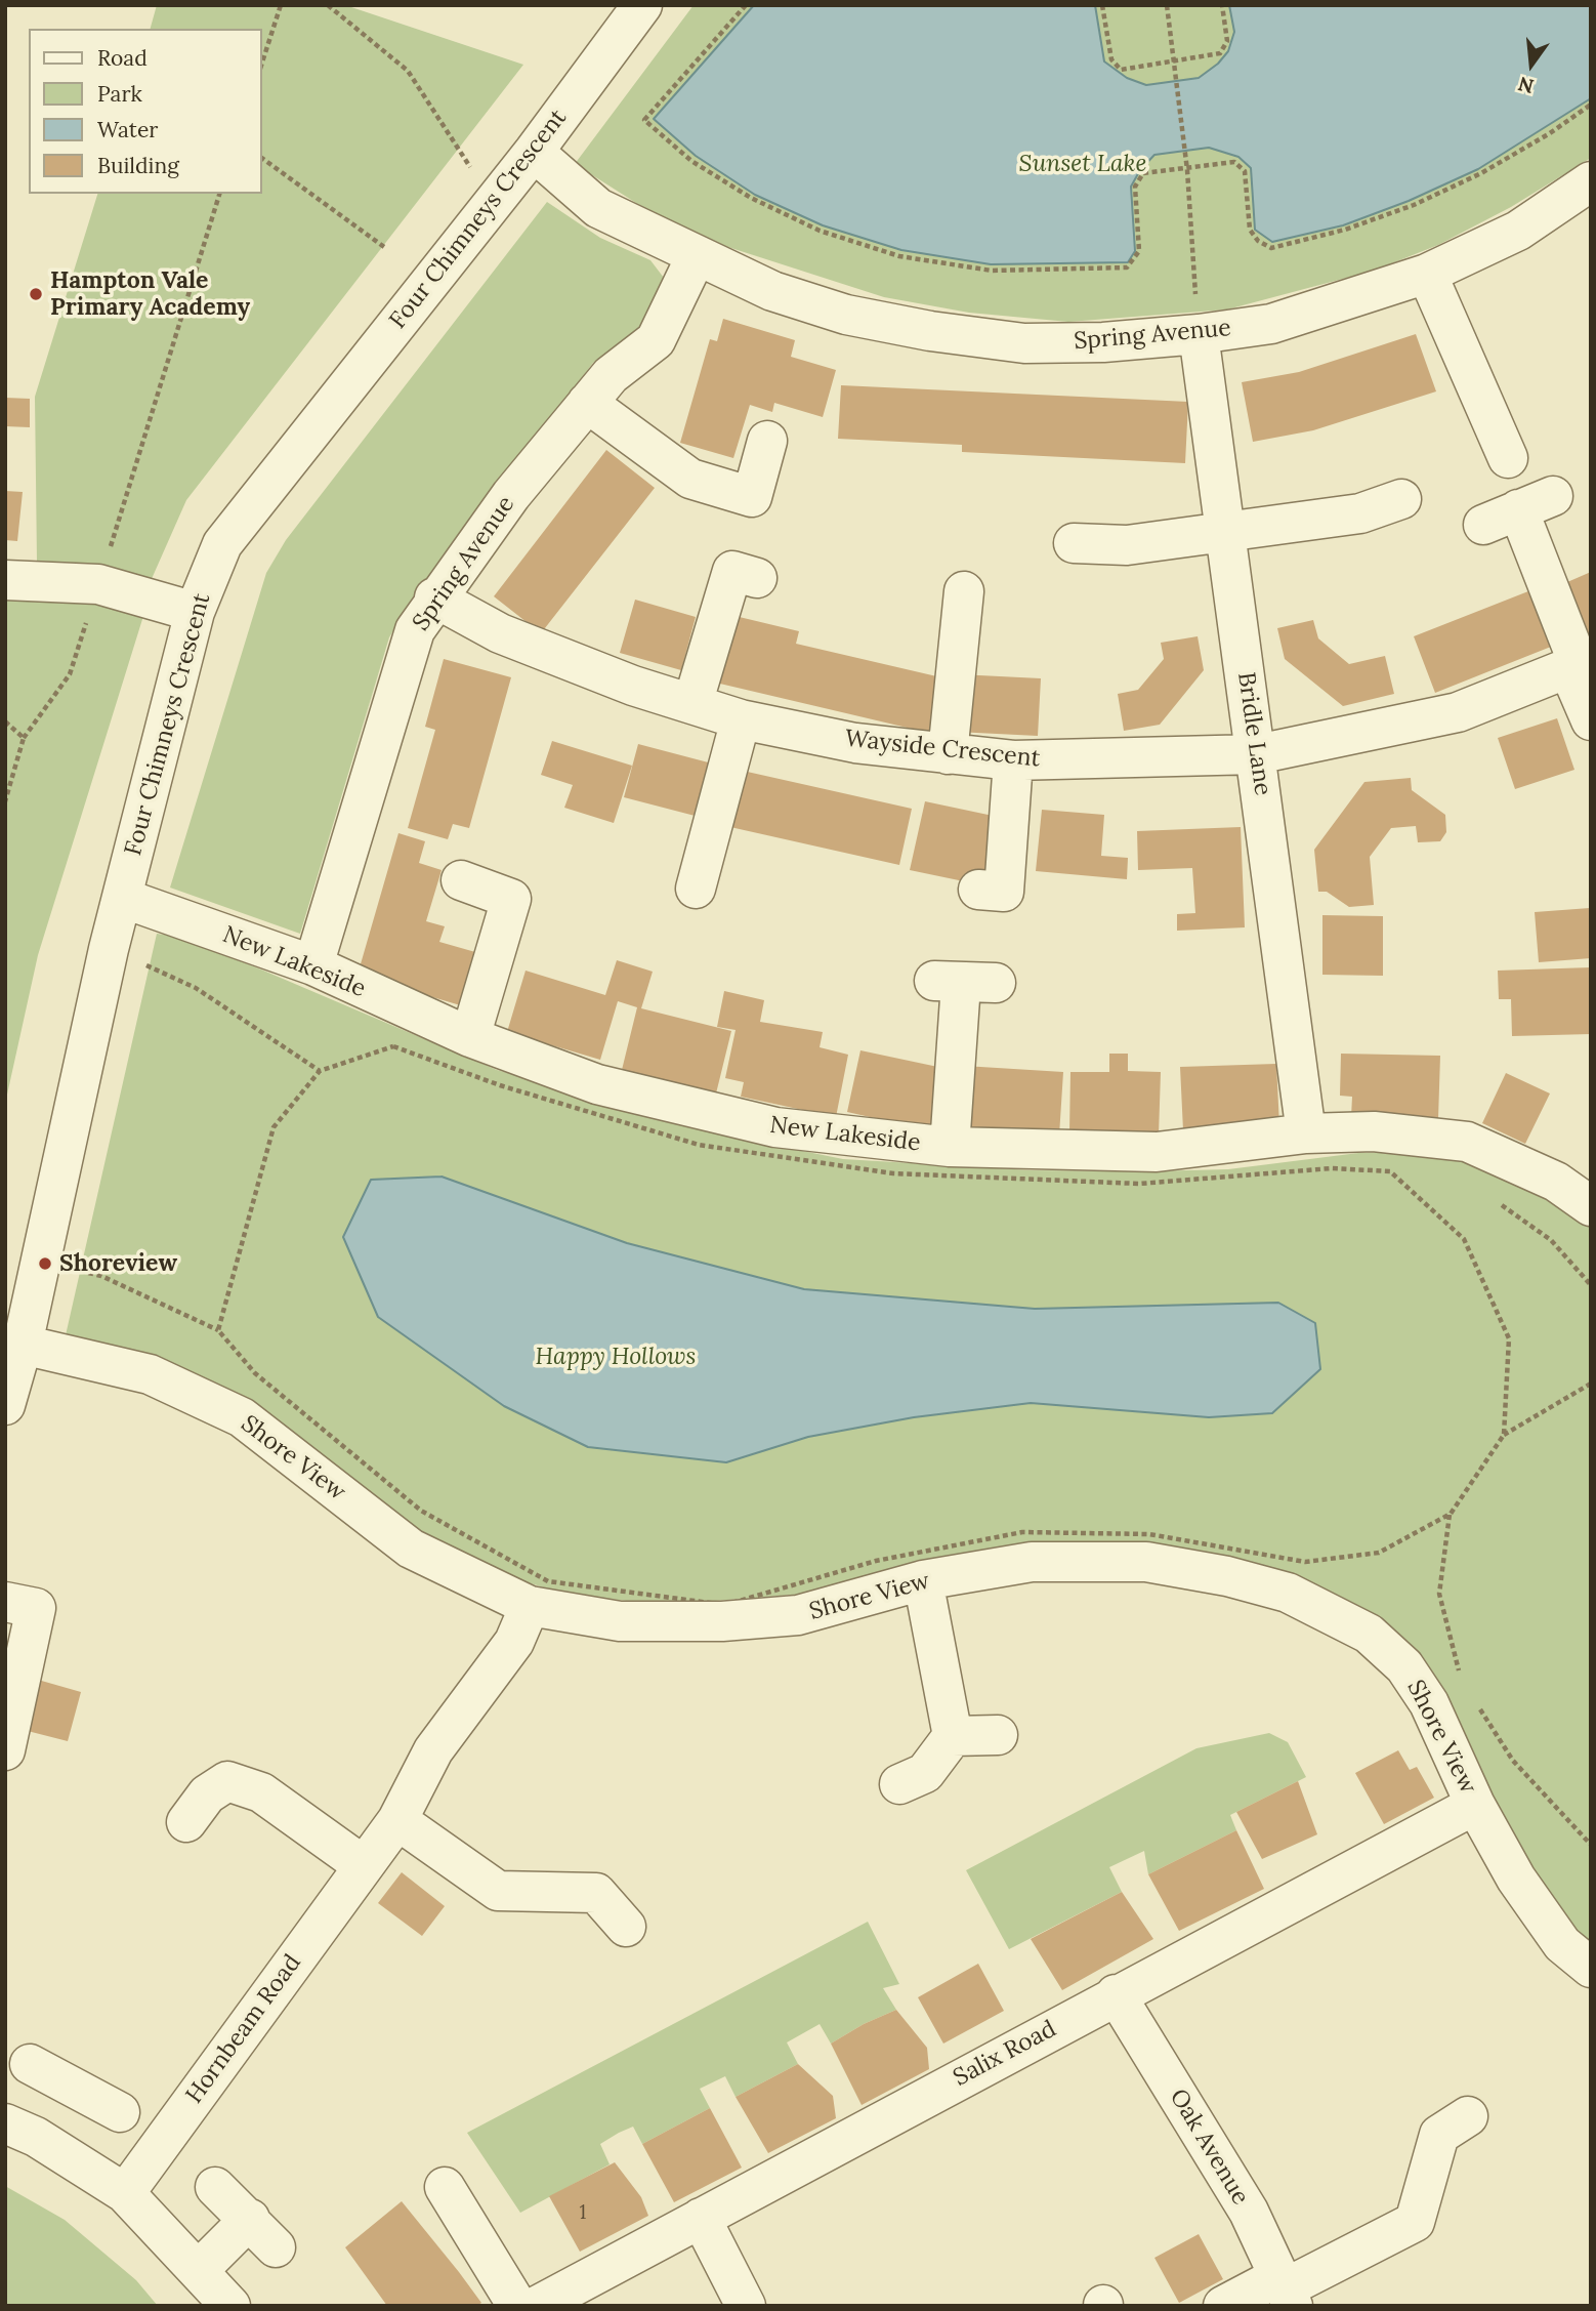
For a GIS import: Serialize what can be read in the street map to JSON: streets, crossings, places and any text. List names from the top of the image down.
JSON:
{
  "streets": {
    "street": [
      "Four Chimneys Crescent",
      "Spring Avenue",
      "Bridle Lane",
      "Wayside Crescent",
      "New Lakeside",
      "Shore View",
      "Hornbeam Road",
      "Salix Road",
      "Oak Avenue"
    ]
  },
  "crossings": [
    ["Four Chimneys Crescent", "Spring Avenue"],
    ["Four Chimneys Crescent", "New Lakeside"],
    ["Four Chimneys Crescent", "Shore View"],
    ["Spring Avenue", "Bridle Lane"],
    ["Spring Avenue", "Wayside Crescent"],
    ["Spring Avenue", "New Lakeside"],
    ["Bridle Lane", "Wayside Crescent"],
    ["Bridle Lane", "New Lakeside"],
    ["Shore View", "Hornbeam Road"],
    ["Shore View", "Salix Road"],
    ["Salix Road", "Oak Avenue"]
  ],
  "parks": ["Sunset Lake", "Happy Hollows"],
  "places": ["Hampton Vale Primary Academy", "Shoreview"],
  "house_numbers": ["1"],
  "legend": [
    "Road",
    "Park",
    "Water",
    "Building"
  ],
  "north": "bottom"
}
